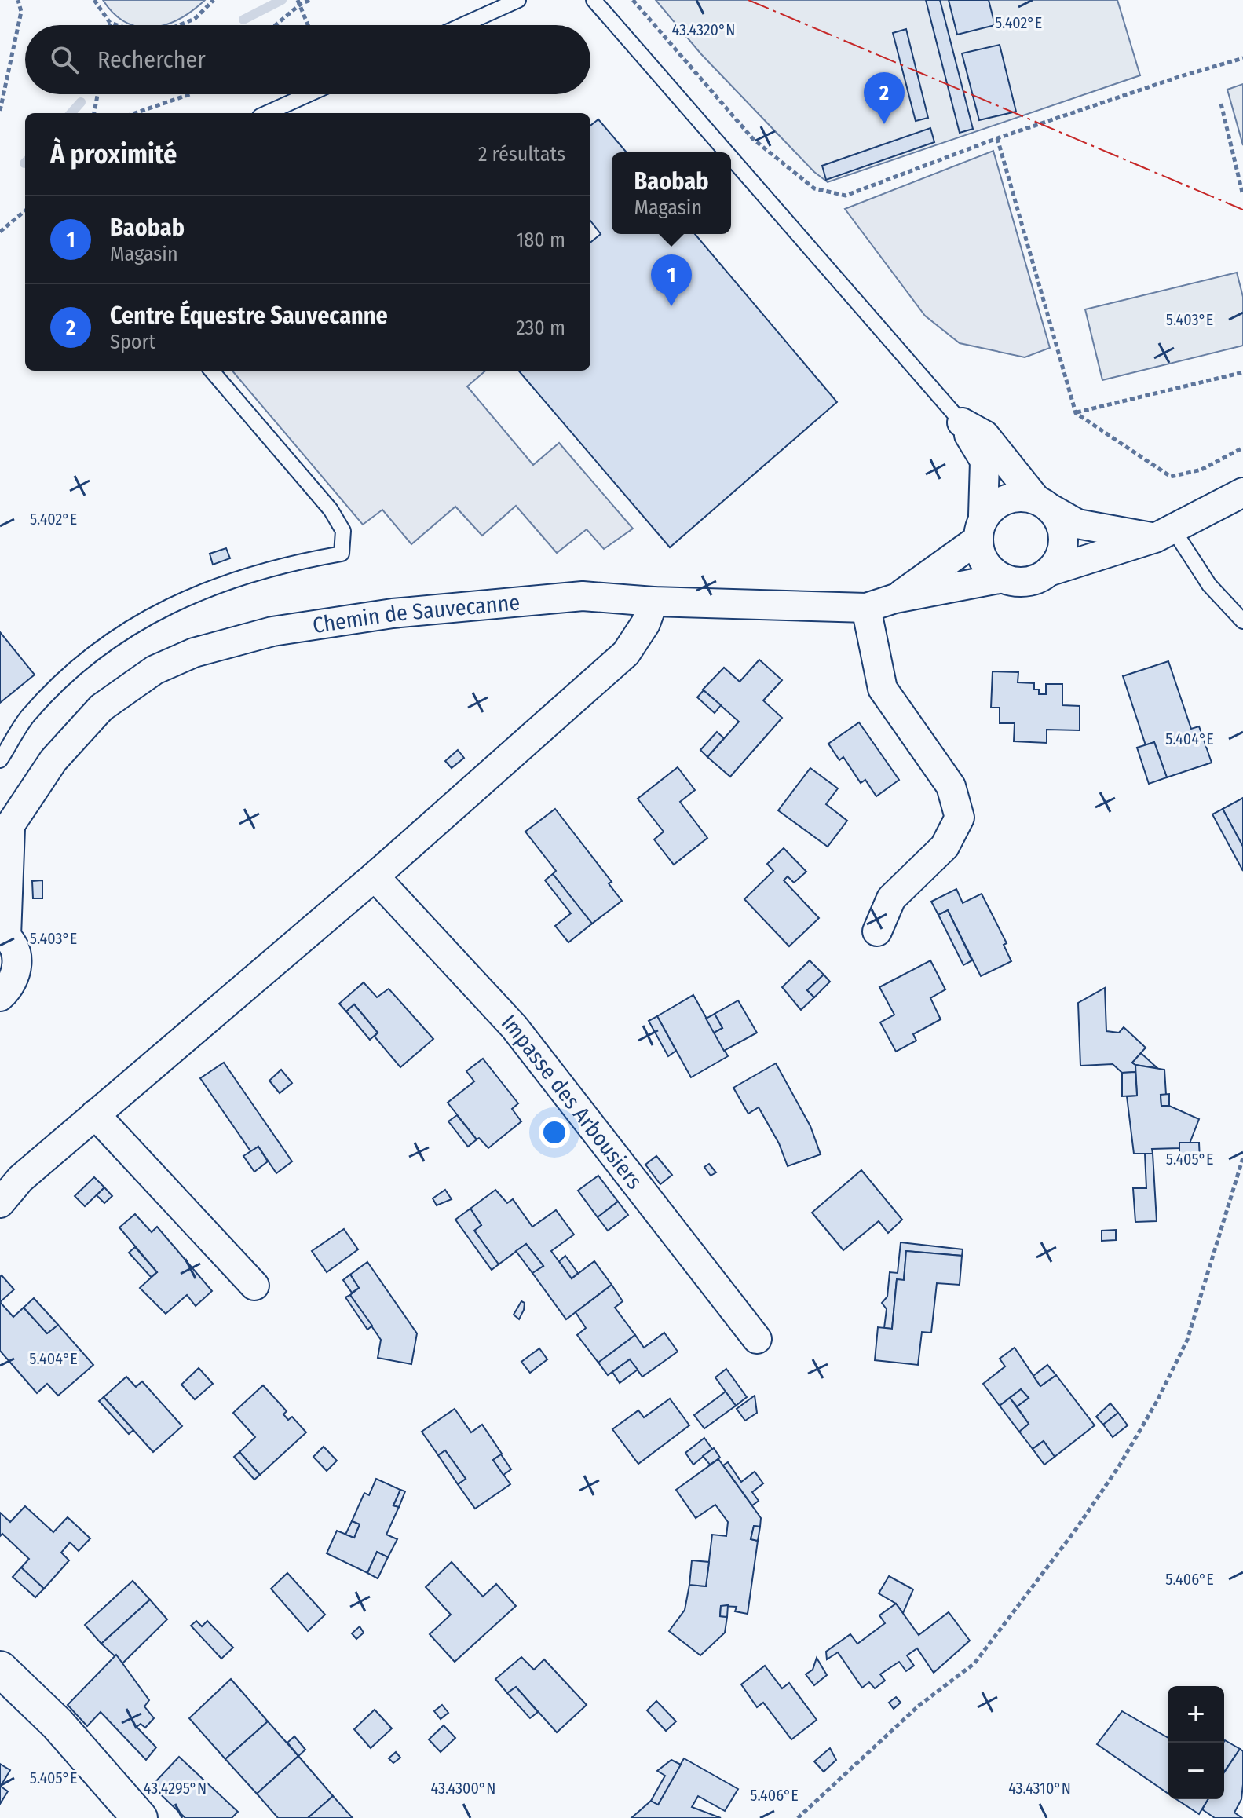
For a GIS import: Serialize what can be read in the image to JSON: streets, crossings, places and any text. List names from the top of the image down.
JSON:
{
  "streets": {
    "street": ["Chemin de Sauvecanne", "Impasse des Arbousiers"]
  },
  "page": {
    "search": "Rechercher",
    "pins": ["2", "1"],
    "heading": ["À proximité", "2 résultats"],
    "popup": ["Baobab", "Magasin"],
    "list": [
      {
        "mark": "1",
        "name": "Baobab",
        "note": "Magasin",
        "value": "180 m"
      },
      {
        "mark": "2",
        "name": "Centre Équestre Sauvecanne",
        "note": "Sport",
        "value": "230 m"
      }
    ],
    "map_buttons": ["+", "−"]
  },
  "coordinates": [
    "5.402°E",
    "43.4320°N",
    "5.403°E",
    "5.404°E",
    "5.405°E",
    "5.406°E",
    "43.4295°N",
    "43.4300°N",
    "43.4310°N"
  ]
}
